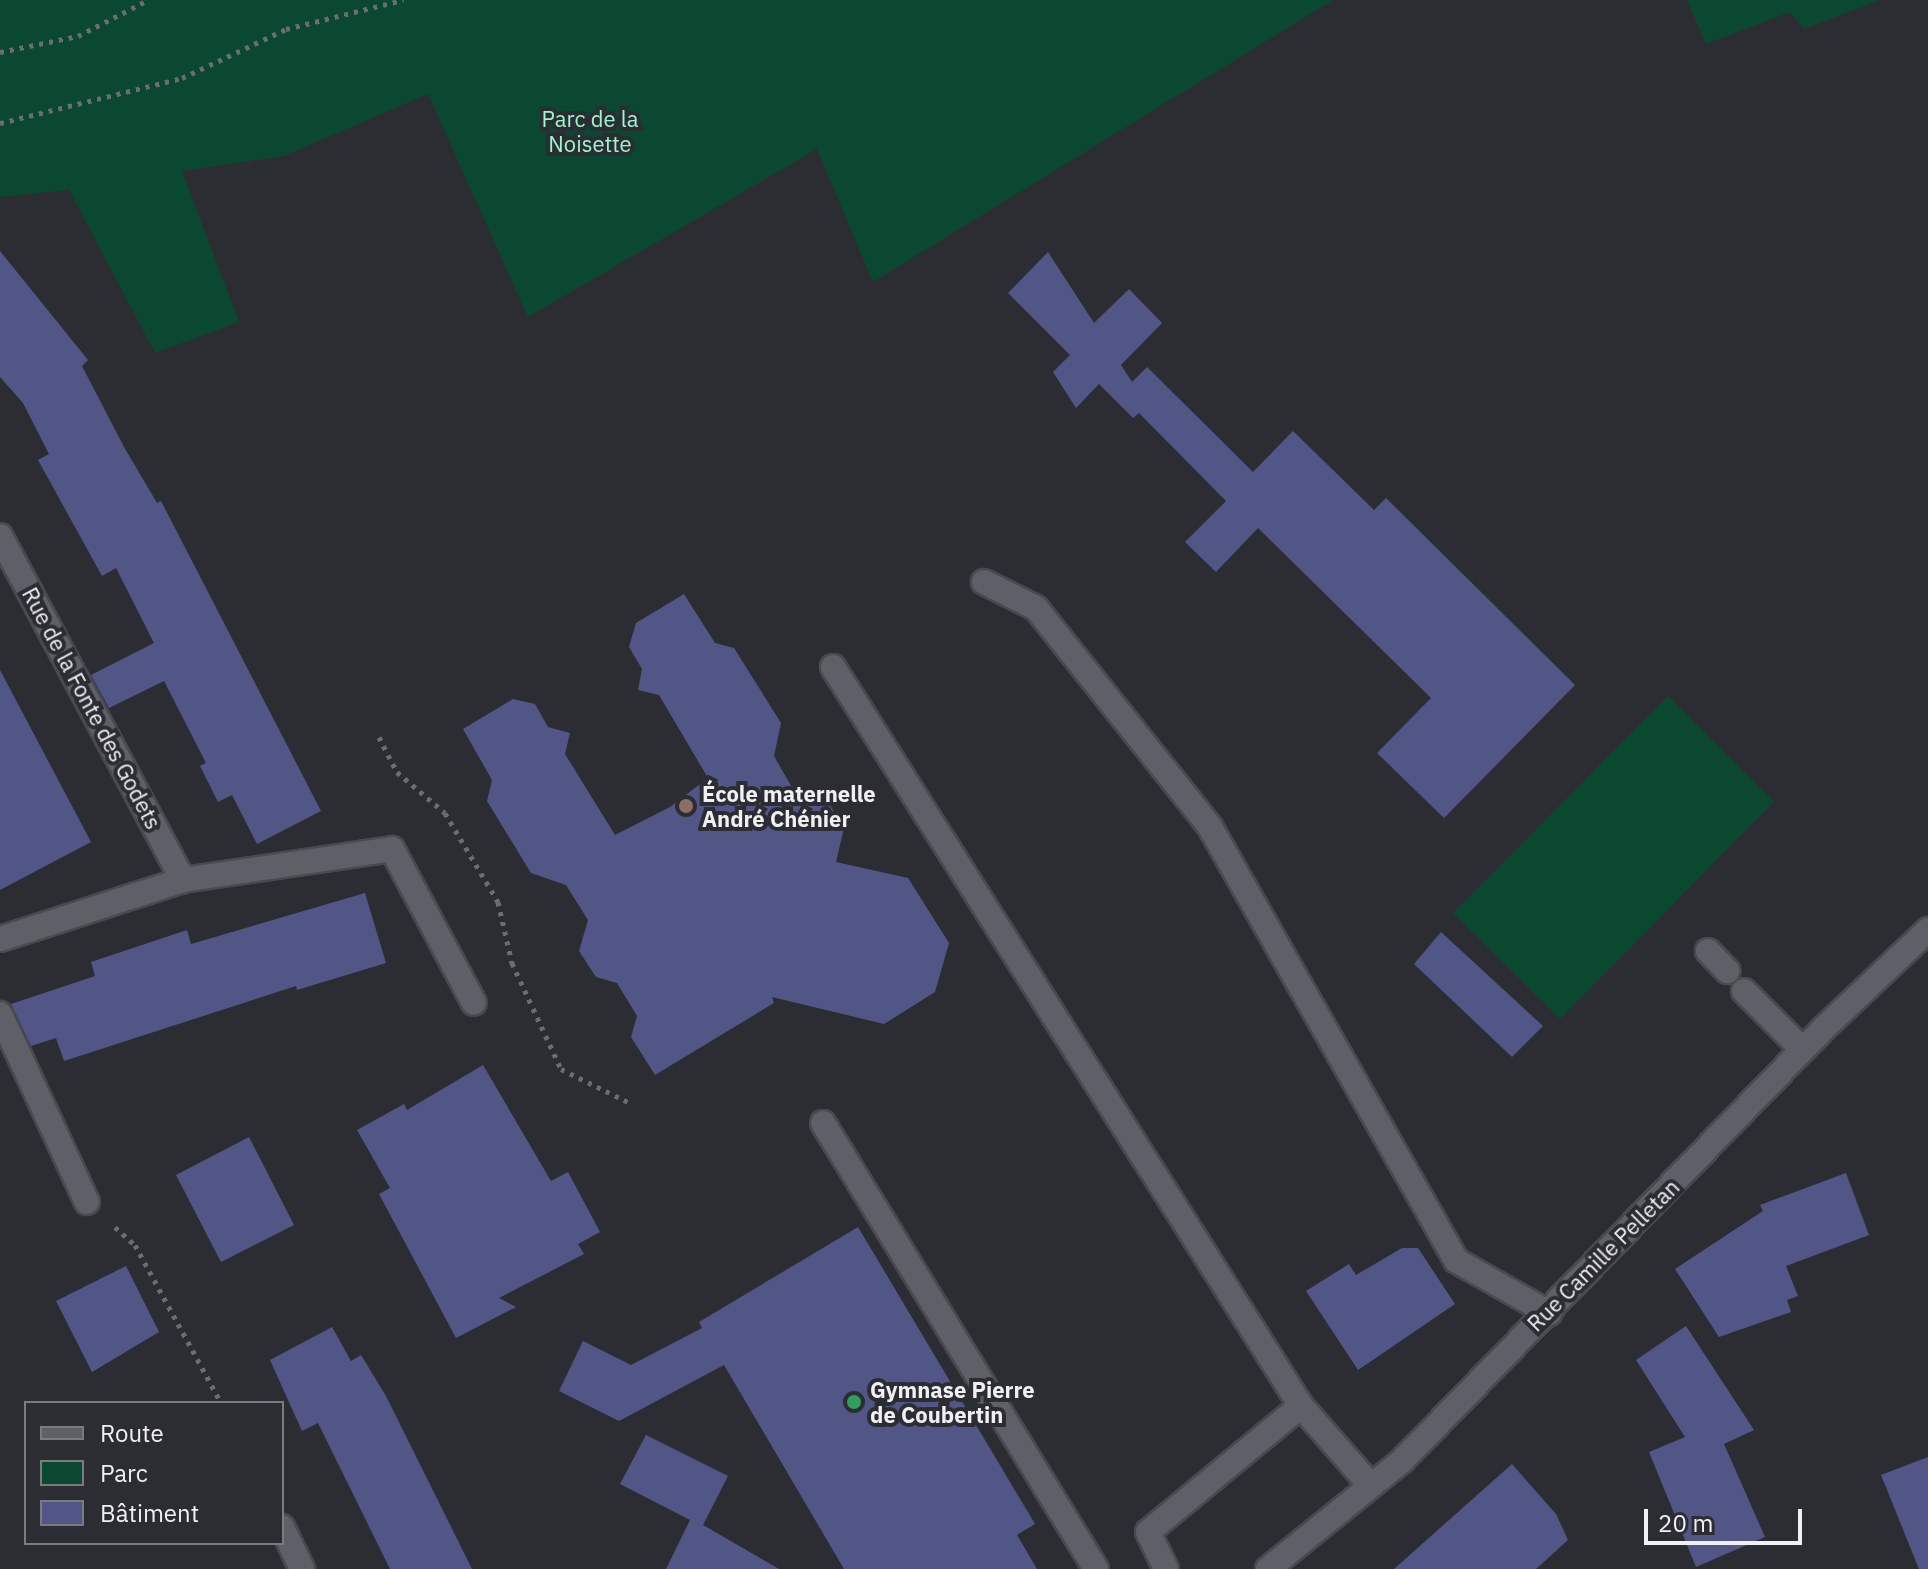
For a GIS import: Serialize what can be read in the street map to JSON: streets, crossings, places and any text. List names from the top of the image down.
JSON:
{
  "streets": {
    "street": ["Rue de la Fonte des Godets", "Rue Camille Pelletan"]
  },
  "parks": ["Parc de la Noisette"],
  "places": ["École maternelle André Chénier", "Gymnase Pierre de Coubertin"],
  "legend": ["Route", "Parc", "Bâtiment"],
  "scale_bar": "20 m"
}
